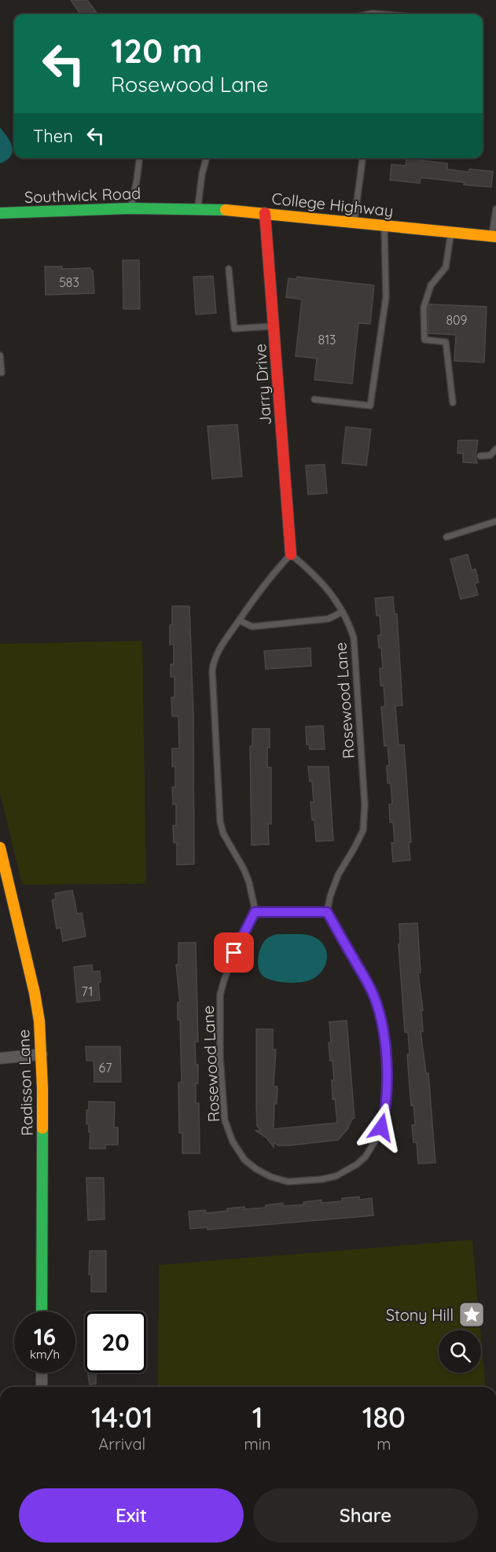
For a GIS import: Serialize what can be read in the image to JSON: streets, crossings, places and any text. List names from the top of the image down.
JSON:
{
  "streets": {
    "main road": [
      "Southwick Road",
      "College Highway",
      "Jarry Drive",
      "Radisson Lane"
    ],
    "lane": ["Rosewood Lane"]
  },
  "crossings": [
    ["Southwick Road", "College Highway"],
    ["College Highway", "Jarry Drive"],
    ["Jarry Drive", "Rosewood Lane"]
  ],
  "places": {
    "place": ["Stony Hill"]
  },
  "house_numbers": [
    "583",
    "809",
    "813",
    "71",
    "67"
  ],
  "page": {
    "turn": ["120 m", "Rosewood Lane"],
    "then": "Then",
    "speed": "16 km/h",
    "limit": "20",
    "eta": [
      "14:01",
      "Arrival",
      "1",
      "min",
      "180",
      "m"
    ],
    "buttons": ["Exit", "Share"]
  }
}
